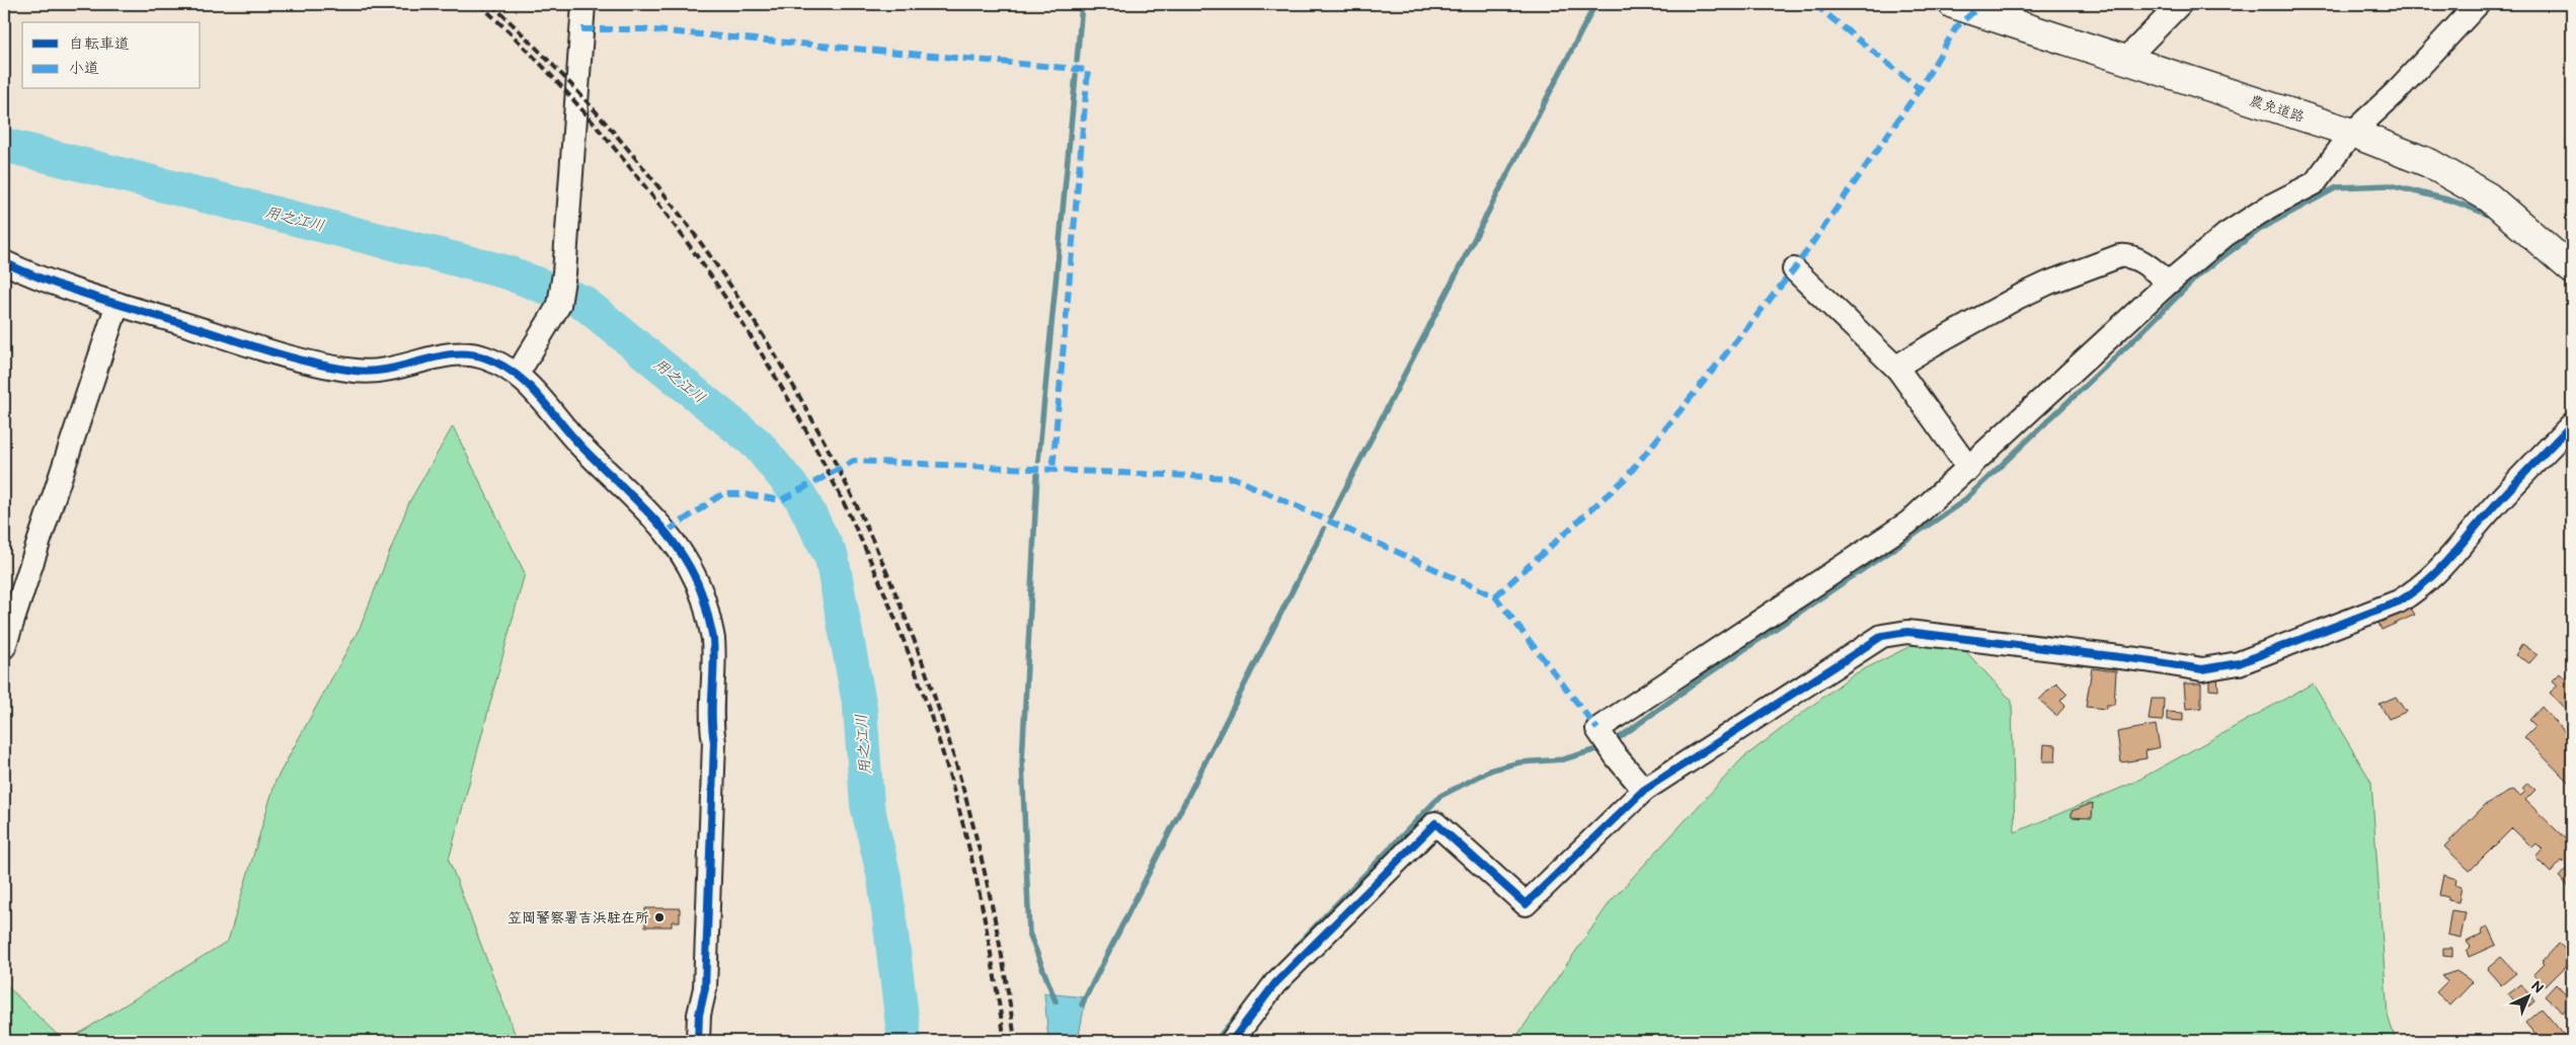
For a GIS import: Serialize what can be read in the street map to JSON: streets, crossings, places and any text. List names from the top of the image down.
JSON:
{
  "streets": {
    "street": ["農免道路"]
  },
  "water": ["用之江川"],
  "places": ["笠岡警察署吉浜駐在所"],
  "legend": ["自転車道", "小道"],
  "north": "top right"
}
